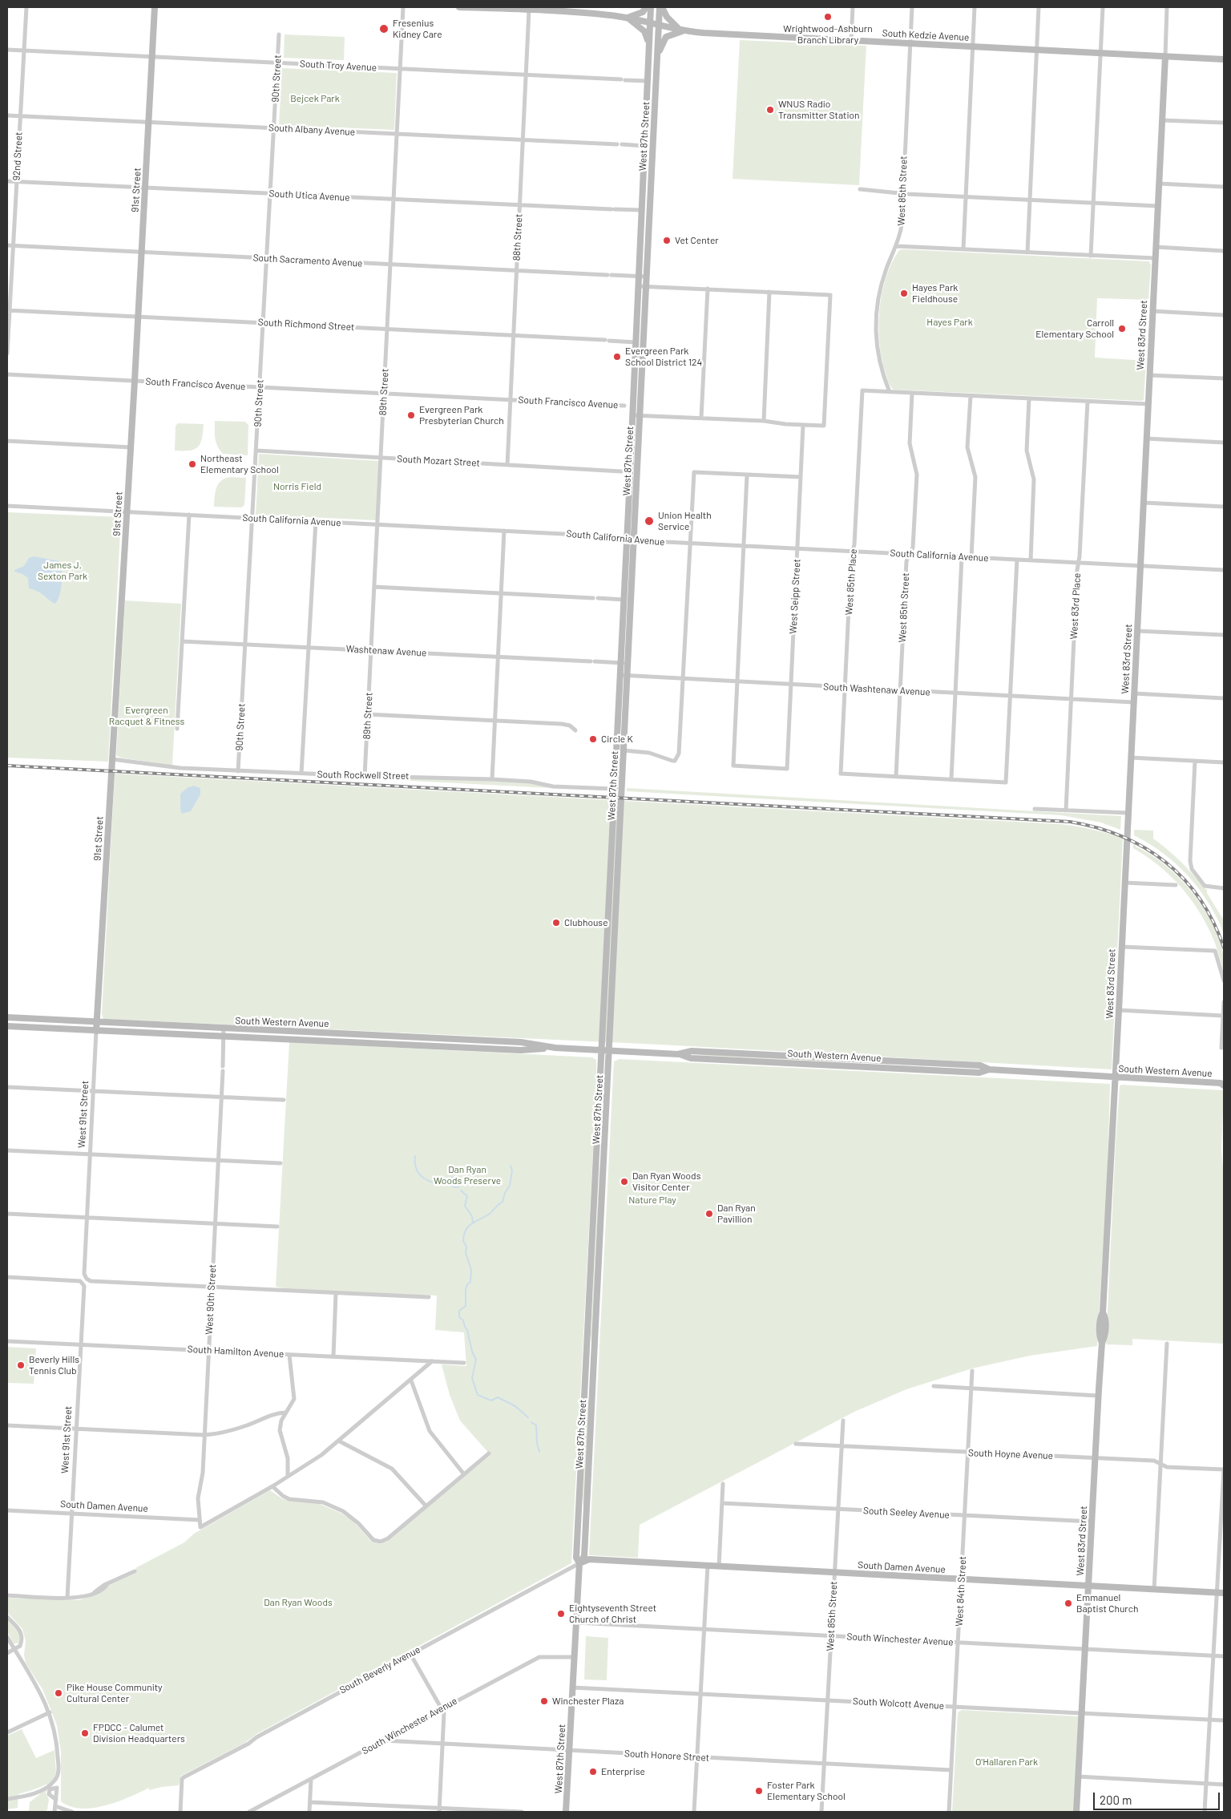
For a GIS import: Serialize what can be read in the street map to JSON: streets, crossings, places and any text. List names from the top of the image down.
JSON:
{
  "streets": {
    "main road": [
      "South Kedzie Avenue",
      "West 87th Street",
      "91st Street",
      "West 83rd Street",
      "South Western Avenue",
      "West 91st Street",
      "South Damen Avenue"
    ],
    "street": [
      "South Troy Avenue",
      "90th Street",
      "South Albany Avenue",
      "92nd Street",
      "West 85th Street",
      "South Utica Avenue",
      "88th Street",
      "South Sacramento Avenue",
      "South Richmond Street",
      "South Francisco Avenue",
      "89th Street",
      "South Mozart Street",
      "South California Avenue",
      "West 85th Place",
      "West Seipp Street",
      "West 83rd Place",
      "Washtenaw Avenue",
      "South Washtenaw Avenue",
      "South Rockwell Street",
      "West 90th Street",
      "South Hamilton Avenue",
      "South Hoyne Avenue",
      "South Seeley Avenue",
      "West 84th Street",
      "South Winchester Avenue",
      "South Beverly Avenue",
      "South Wolcott Avenue",
      "South Honore Street"
    ]
  },
  "crossings": [
    ["South Kedzie Avenue", "West 87th Street"],
    ["South Kedzie Avenue", "West 85th Street"],
    ["South Kedzie Avenue", "88th Street"],
    ["South Kedzie Avenue", "West 83rd Street"],
    ["South Troy Avenue", "90th Street"],
    ["South Troy Avenue", "West 87th Street"],
    ["South Troy Avenue", "92nd Street"],
    ["South Troy Avenue", "91st Street"],
    ["South Troy Avenue", "88th Street"],
    ["South Troy Avenue", "89th Street"],
    ["90th Street", "South Albany Avenue"],
    ["90th Street", "South Utica Avenue"],
    ["90th Street", "South Sacramento Avenue"],
    ["90th Street", "South Richmond Street"],
    ["90th Street", "South Francisco Avenue"],
    ["90th Street", "South Mozart Street"],
    ["90th Street", "South California Avenue"],
    ["90th Street", "Washtenaw Avenue"],
    ["90th Street", "South Rockwell Street"],
    ["South Albany Avenue", "West 87th Street"],
    ["South Albany Avenue", "92nd Street"],
    ["South Albany Avenue", "91st Street"],
    ["South Albany Avenue", "88th Street"],
    ["South Albany Avenue", "89th Street"],
    ["West 87th Street", "South Utica Avenue"],
    ["West 87th Street", "South Sacramento Avenue"],
    ["West 87th Street", "South Richmond Street"],
    ["West 87th Street", "South Francisco Avenue"],
    ["West 87th Street", "South California Avenue"],
    ["West 87th Street", "Washtenaw Avenue"],
    ["West 87th Street", "South Washtenaw Avenue"],
    ["West 87th Street", "South Rockwell Street"],
    ["West 87th Street", "South Western Avenue"],
    ["West 87th Street", "South Damen Avenue"],
    ["West 87th Street", "South Winchester Avenue"],
    ["West 87th Street", "South Beverly Avenue"],
    ["West 87th Street", "South Wolcott Avenue"],
    ["West 87th Street", "South Honore Street"],
    ["92nd Street", "South Utica Avenue"],
    ["92nd Street", "South Sacramento Avenue"],
    ["92nd Street", "South Richmond Street"],
    ["91st Street", "South Utica Avenue"],
    ["91st Street", "South Sacramento Avenue"],
    ["91st Street", "South Richmond Street"],
    ["91st Street", "South Francisco Avenue"],
    ["91st Street", "South California Avenue"],
    ["91st Street", "South Rockwell Street"],
    ["91st Street", "South Western Avenue"],
    ["91st Street", "West 91st Street"],
    ["West 85th Street", "South California Avenue"],
    ["West 85th Street", "West 85th Place"],
    ["West 85th Street", "South Washtenaw Avenue"],
    ["West 85th Street", "South Hoyne Avenue"],
    ["West 85th Street", "South Damen Avenue"],
    ["West 85th Street", "South Seeley Avenue"],
    ["West 85th Street", "South Winchester Avenue"],
    ["West 85th Street", "South Wolcott Avenue"],
    ["West 85th Street", "South Honore Street"],
    ["South Utica Avenue", "88th Street"],
    ["South Utica Avenue", "89th Street"],
    ["88th Street", "South Sacramento Avenue"],
    ["88th Street", "South Richmond Street"],
    ["88th Street", "South Francisco Avenue"],
    ["88th Street", "South Mozart Street"],
    ["South Sacramento Avenue", "89th Street"],
    ["South Richmond Street", "89th Street"],
    ["West 83rd Street", "South California Avenue"],
    ["West 83rd Street", "South Washtenaw Avenue"],
    ["West 83rd Street", "South Western Avenue"],
    ["West 83rd Street", "South Hoyne Avenue"],
    ["West 83rd Street", "South Damen Avenue"],
    ["West 83rd Street", "South Seeley Avenue"],
    ["West 83rd Street", "South Winchester Avenue"],
    ["West 83rd Street", "South Wolcott Avenue"],
    ["South Francisco Avenue", "89th Street"],
    ["South Francisco Avenue", "West Seipp Street"],
    ["89th Street", "South Mozart Street"],
    ["89th Street", "South California Avenue"],
    ["89th Street", "Washtenaw Avenue"],
    ["89th Street", "South Rockwell Street"],
    ["South California Avenue", "West 85th Place"],
    ["South California Avenue", "West Seipp Street"],
    ["South California Avenue", "West 83rd Place"],
    ["West 85th Place", "South Washtenaw Avenue"],
    ["West Seipp Street", "South Washtenaw Avenue"],
    ["West 83rd Place", "South Washtenaw Avenue"],
    ["South Western Avenue", "West 91st Street"],
    ["South Western Avenue", "West 90th Street"],
    ["West 91st Street", "West 90th Street"],
    ["West 91st Street", "South Hamilton Avenue"],
    ["West 91st Street", "South Damen Avenue"],
    ["West 90th Street", "South Hamilton Avenue"],
    ["West 90th Street", "South Damen Avenue"],
    ["South Hoyne Avenue", "West 84th Street"],
    ["South Damen Avenue", "West 84th Street"],
    ["South Damen Avenue", "South Beverly Avenue"],
    ["South Seeley Avenue", "West 84th Street"],
    ["West 84th Street", "South Winchester Avenue"],
    ["West 84th Street", "South Wolcott Avenue"],
    ["West 84th Street", "South Honore Street"],
    ["South Winchester Avenue", "South Honore Street"]
  ],
  "parks": [
    "Bejcek Park",
    "Hayes Park",
    "Norris Field",
    "James J. Sexton Park",
    "Evergreen Racquet & Fitness",
    "Dan Ryan Woods Preserve",
    "Nature Play",
    "Dan Ryan Woods",
    "O'Hallaren Park"
  ],
  "places": [
    "Wrightwood-Ashburn Branch Library",
    "Fresenius Kidney Care",
    "WNUS Radio Transmitter Station",
    "Vet Center",
    "Hayes Park Fieldhouse",
    "Carroll Elementary School",
    "Evergreen Park School District 124",
    "Evergreen Park Presbyterian Church",
    "Northeast Elementary School",
    "Union Health Service",
    "Circle K",
    "Clubhouse",
    "Dan Ryan Woods Visitor Center",
    "Dan Ryan Pavillion",
    "Beverly Hills Tennis Club",
    "Emmanuel Baptist Church",
    "Eightyseventh Street Church of Christ",
    "Pike House Community Cultural Center",
    "Winchester Plaza",
    "FPDCC - Calumet Division Headquarters",
    "Enterprise",
    "Foster Park Elementary School"
  ],
  "scale_bar": "200 m"
}
